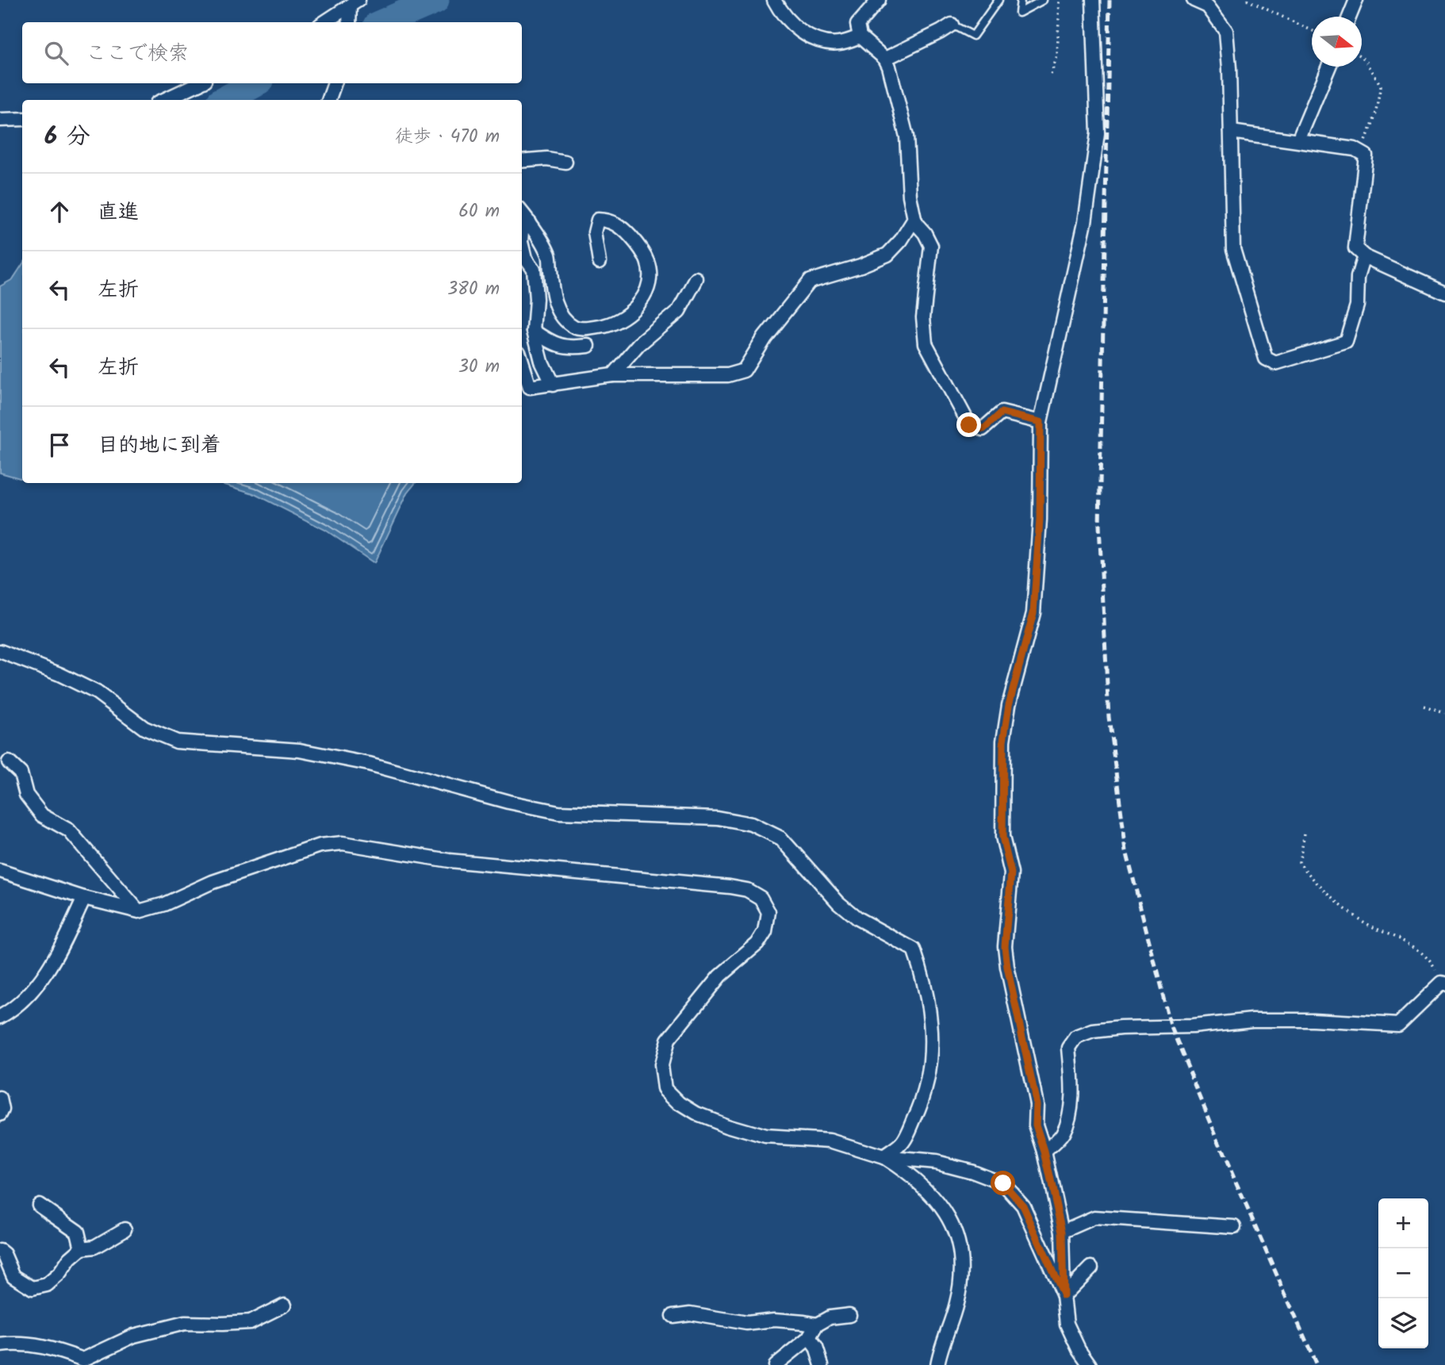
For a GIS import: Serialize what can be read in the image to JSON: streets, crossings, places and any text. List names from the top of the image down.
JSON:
{
  "north": "right",
  "page": {
    "search": "ここで検索",
    "heading": ["6 分", "徒歩 · 470 m"],
    "list": [
      ["直進", "60 m"],
      ["左折", "380 m"],
      ["左折", "30 m"],
      "目的地に到着"
    ],
    "map_buttons": ["+", "−"]
  }
}
